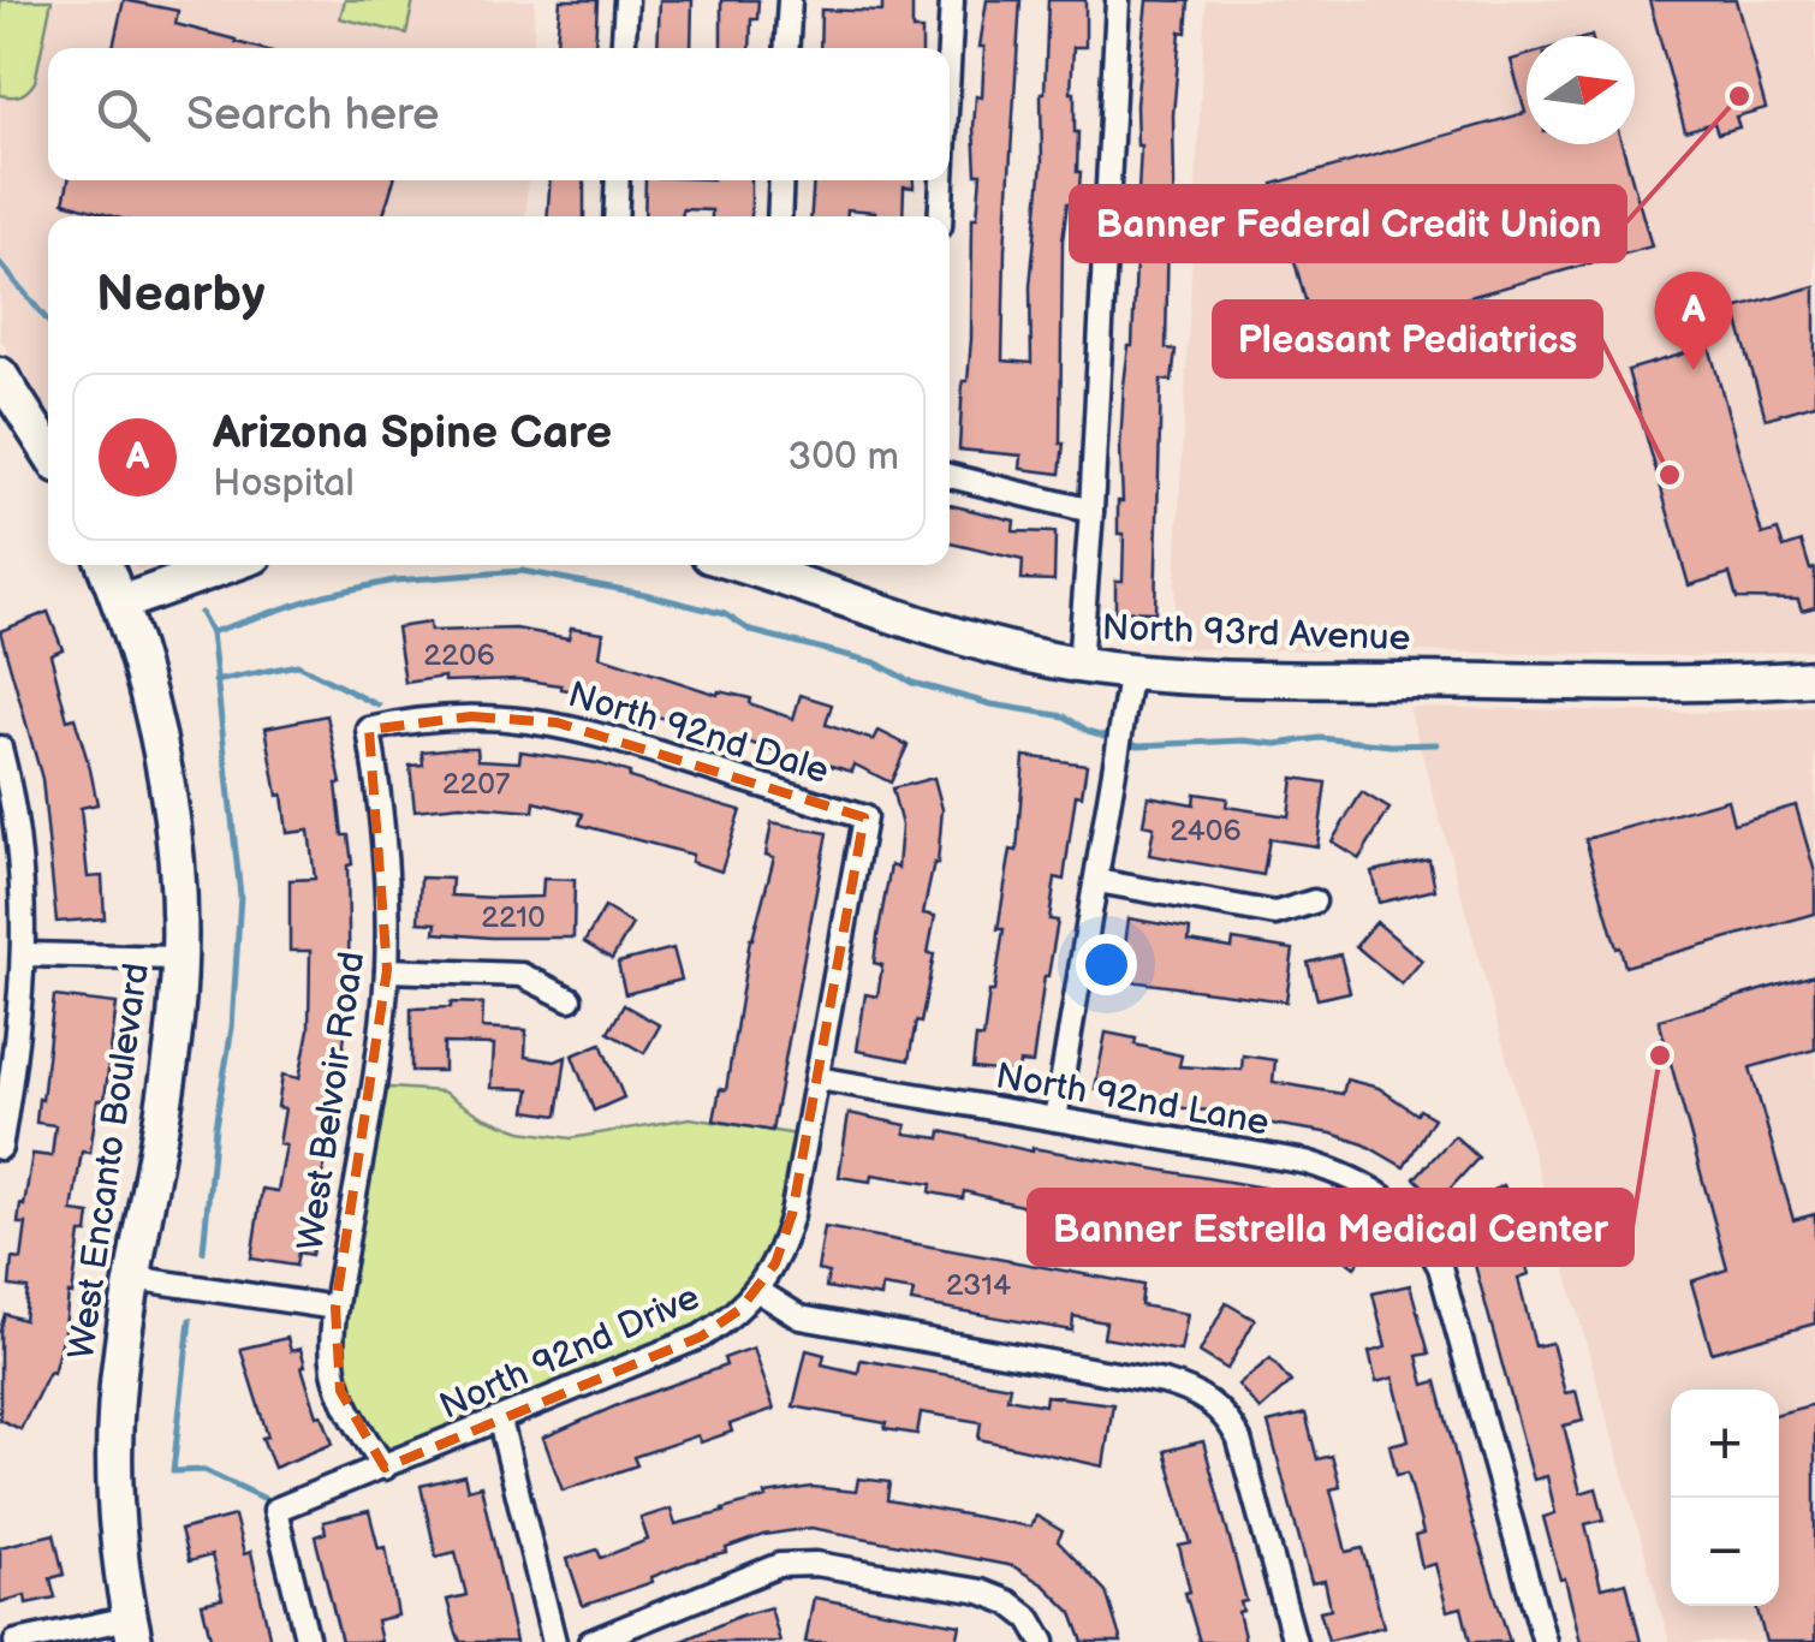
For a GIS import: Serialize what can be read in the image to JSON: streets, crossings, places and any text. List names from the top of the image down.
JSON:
{
  "streets": {
    "street": [
      "North 93rd Avenue",
      "North 92nd Dale",
      "North 92nd Lane",
      "West Belvoir Road",
      "West Encanto Boulevard",
      "North 92nd Drive"
    ]
  },
  "crossings": [
    ["North 92nd Dale", "North 92nd Lane"],
    ["North 92nd Dale", "West Belvoir Road"],
    ["West Belvoir Road", "North 92nd Drive"]
  ],
  "places": ["Banner Federal Credit Union", "Pleasant Pediatrics", "Banner Estrella Medical Center"],
  "house_numbers": [
    "2206",
    "2207",
    "2406",
    "2210",
    "2314"
  ],
  "north": "right",
  "page": {
    "search": "Search here",
    "heading": "Nearby",
    "pins": "A",
    "list": [
      {
        "mark": "A",
        "name": "Arizona Spine Care",
        "note": "Hospital",
        "value": "300 m"
      }
    ],
    "map_buttons": ["+", "−"]
  }
}
